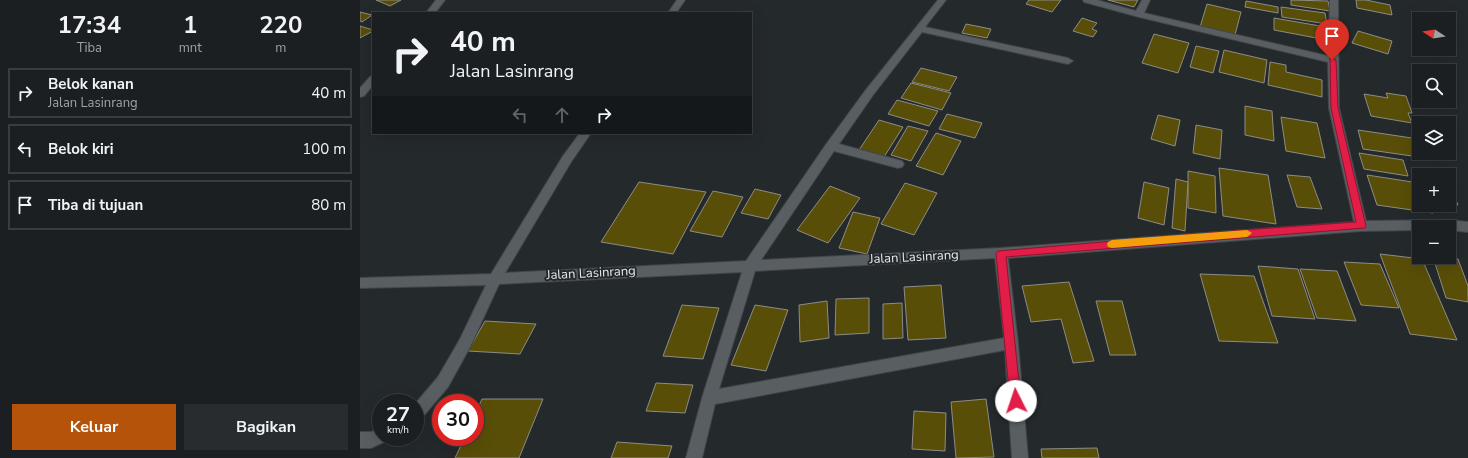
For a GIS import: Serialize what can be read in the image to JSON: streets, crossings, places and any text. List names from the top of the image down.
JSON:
{
  "streets": {
    "street": ["Jalan Lasinrang"]
  },
  "north": "left",
  "page": {
    "eta": [
      "17:34",
      "Tiba",
      "1",
      "mnt",
      "220",
      "m"
    ],
    "map_buttons": ["+", "−"],
    "turn": ["40 m", "Jalan Lasinrang"],
    "list": [
      {
        "name": "Belok kanan",
        "note": "Jalan Lasinrang",
        "value": "40 m"
      },
      {
        "name": "Belok kiri",
        "value": "100 m"
      },
      {
        "name": "Tiba di tujuan",
        "value": "80 m"
      }
    ],
    "speed": "27 km/h",
    "limit": "30",
    "buttons": ["Keluar", "Bagikan"]
  }
}
